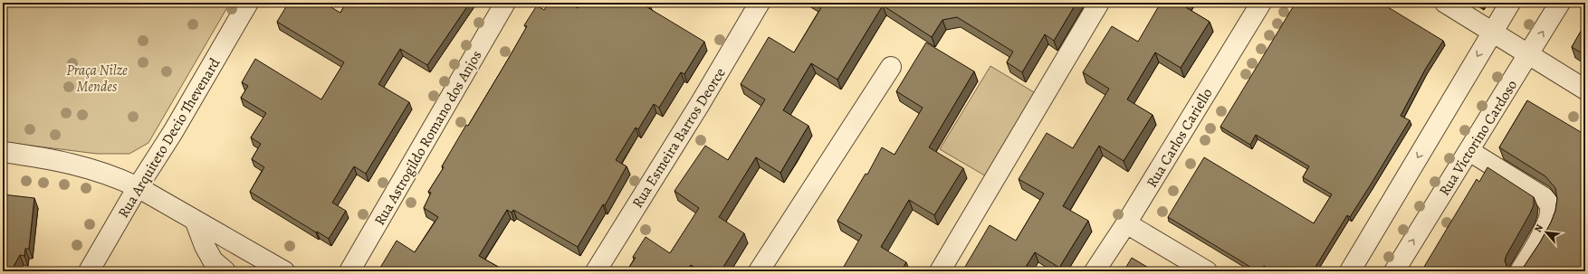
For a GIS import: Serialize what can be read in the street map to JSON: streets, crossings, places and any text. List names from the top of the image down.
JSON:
{
  "streets": {
    "street": [
      "Rua Arquiteto Decio Thevenard",
      "Rua Astrogildo Romano dos Anjos",
      "Rua Esmeira Barros Deorce",
      "Rua Carlos Cariello",
      "Rua Victorino Cardoso"
    ]
  },
  "parks": ["Praça Nilze Mendes"],
  "north": "top left"
}
